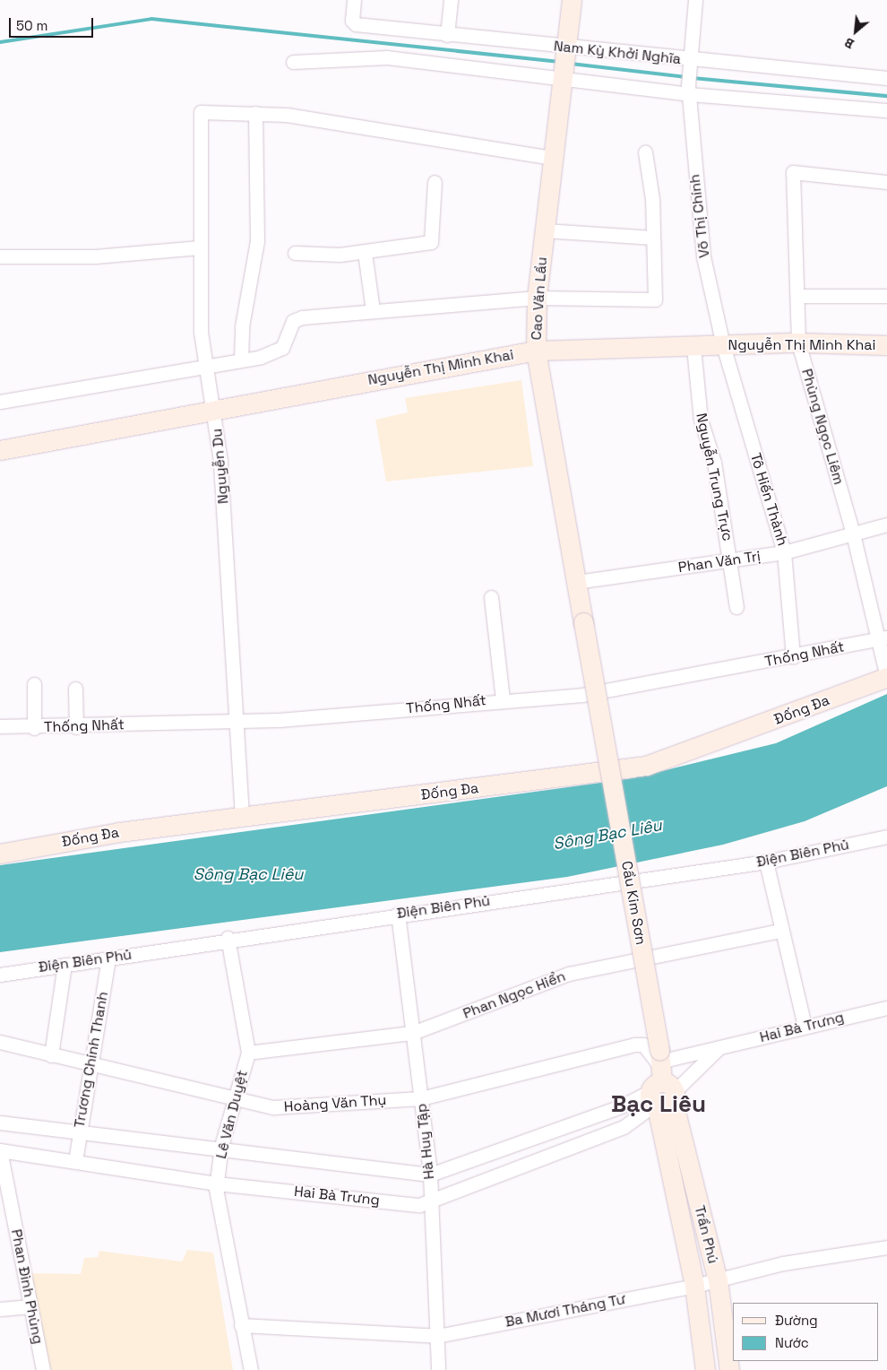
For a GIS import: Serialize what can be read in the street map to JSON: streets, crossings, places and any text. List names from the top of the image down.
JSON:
{
  "streets": {
    "main road": [
      "Cao Văn Lầu",
      "Nguyễn Thị Minh Khai",
      "Đống Đa",
      "Cầu Kim Sơn",
      "Trần Phú"
    ],
    "street": [
      "Nam Kỳ Khởi Nghĩa",
      "Võ Thị Chính",
      "Phùng Ngọc Liêm",
      "Nguyễn Du",
      "Nguyễn Trung Trực",
      "Tô Hiến Thành",
      "Phan Văn Trị",
      "Thống Nhất",
      "Điện Biên Phủ",
      "Phan Ngọc Hiển",
      "Hai Bà Trưng",
      "Trương Chính Thanh",
      "Hoàng Văn Thụ",
      "Lê Văn Duyệt",
      "Hà Huy Tập",
      "Phan Đình Phùng",
      "Ba Mươi Tháng Tư"
    ]
  },
  "crossings": [
    ["Nam Kỳ Khởi Nghĩa", "Võ Thị Chính"],
    ["Nam Kỳ Khởi Nghĩa", "Cao Văn Lầu"],
    ["Võ Thị Chính", "Nguyễn Thị Minh Khai"],
    ["Võ Thị Chính", "Tô Hiến Thành"],
    ["Cao Văn Lầu", "Nguyễn Thị Minh Khai"],
    ["Cao Văn Lầu", "Phan Văn Trị"],
    ["Cao Văn Lầu", "Cầu Kim Sơn"],
    ["Nguyễn Thị Minh Khai", "Phùng Ngọc Liêm"],
    ["Nguyễn Thị Minh Khai", "Nguyễn Du"],
    ["Nguyễn Thị Minh Khai", "Nguyễn Trung Trực"],
    ["Nguyễn Thị Minh Khai", "Tô Hiến Thành"],
    ["Phùng Ngọc Liêm", "Phan Văn Trị"],
    ["Phùng Ngọc Liêm", "Thống Nhất"],
    ["Phùng Ngọc Liêm", "Đống Đa"],
    ["Nguyễn Du", "Thống Nhất"],
    ["Nguyễn Du", "Đống Đa"],
    ["Nguyễn Trung Trực", "Phan Văn Trị"],
    ["Tô Hiến Thành", "Phan Văn Trị"],
    ["Tô Hiến Thành", "Thống Nhất"],
    ["Điện Biên Phủ", "Trương Chính Thanh"],
    ["Điện Biên Phủ", "Lê Văn Duyệt"],
    ["Điện Biên Phủ", "Hà Huy Tập"],
    ["Cầu Kim Sơn", "Hai Bà Trưng"],
    ["Cầu Kim Sơn", "Hoàng Văn Thụ"],
    ["Cầu Kim Sơn", "Trần Phú"],
    ["Phan Ngọc Hiển", "Lê Văn Duyệt"],
    ["Phan Ngọc Hiển", "Hà Huy Tập"],
    ["Hai Bà Trưng", "Trương Chính Thanh"],
    ["Hai Bà Trưng", "Hoàng Văn Thụ"],
    ["Hai Bà Trưng", "Lê Văn Duyệt"],
    ["Hai Bà Trưng", "Hà Huy Tập"],
    ["Hai Bà Trưng", "Trần Phú"],
    ["Hai Bà Trưng", "Phan Đình Phùng"],
    ["Trương Chính Thanh", "Hoàng Văn Thụ"],
    ["Hoàng Văn Thụ", "Lê Văn Duyệt"],
    ["Hoàng Văn Thụ", "Hà Huy Tập"],
    ["Hoàng Văn Thụ", "Trần Phú"],
    ["Lê Văn Duyệt", "Ba Mươi Tháng Tư"],
    ["Hà Huy Tập", "Ba Mươi Tháng Tư"],
    ["Trần Phú", "Ba Mươi Tháng Tư"]
  ],
  "districts": ["Bạc Liêu"],
  "water": ["Sông Bạc Liêu"],
  "legend": ["Đường", "Nước"],
  "scale_bar": "50 m",
  "north": "bottom left"
}
